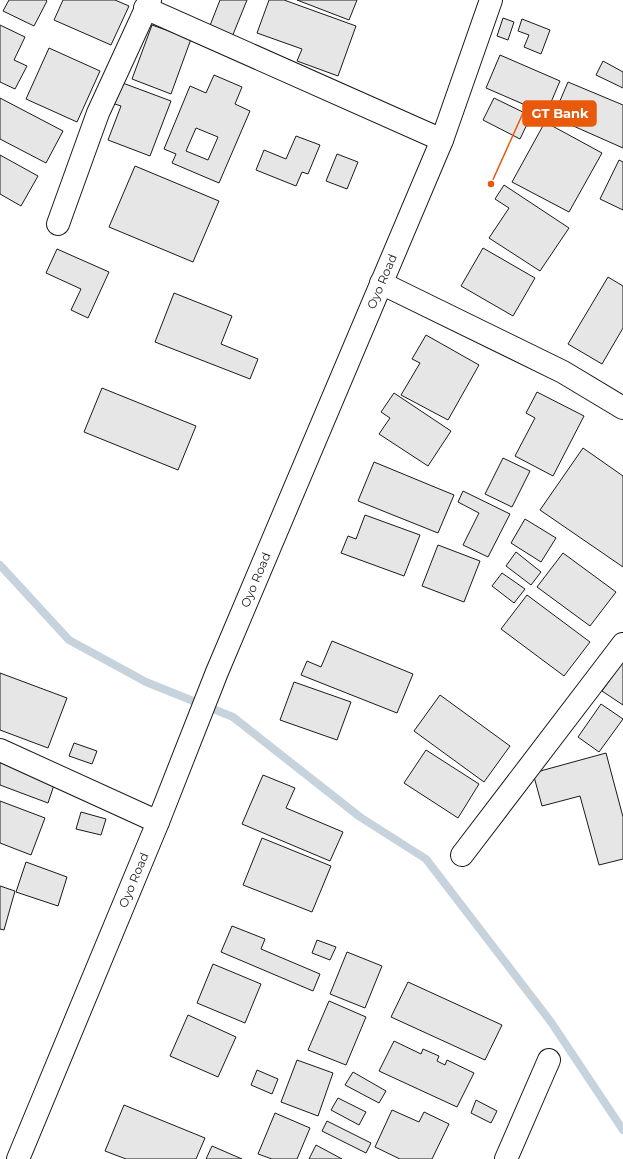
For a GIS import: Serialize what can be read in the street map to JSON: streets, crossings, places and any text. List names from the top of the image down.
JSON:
{
  "streets": {
    "main road": ["Oyo Road"]
  },
  "places": ["GT Bank"]
}
